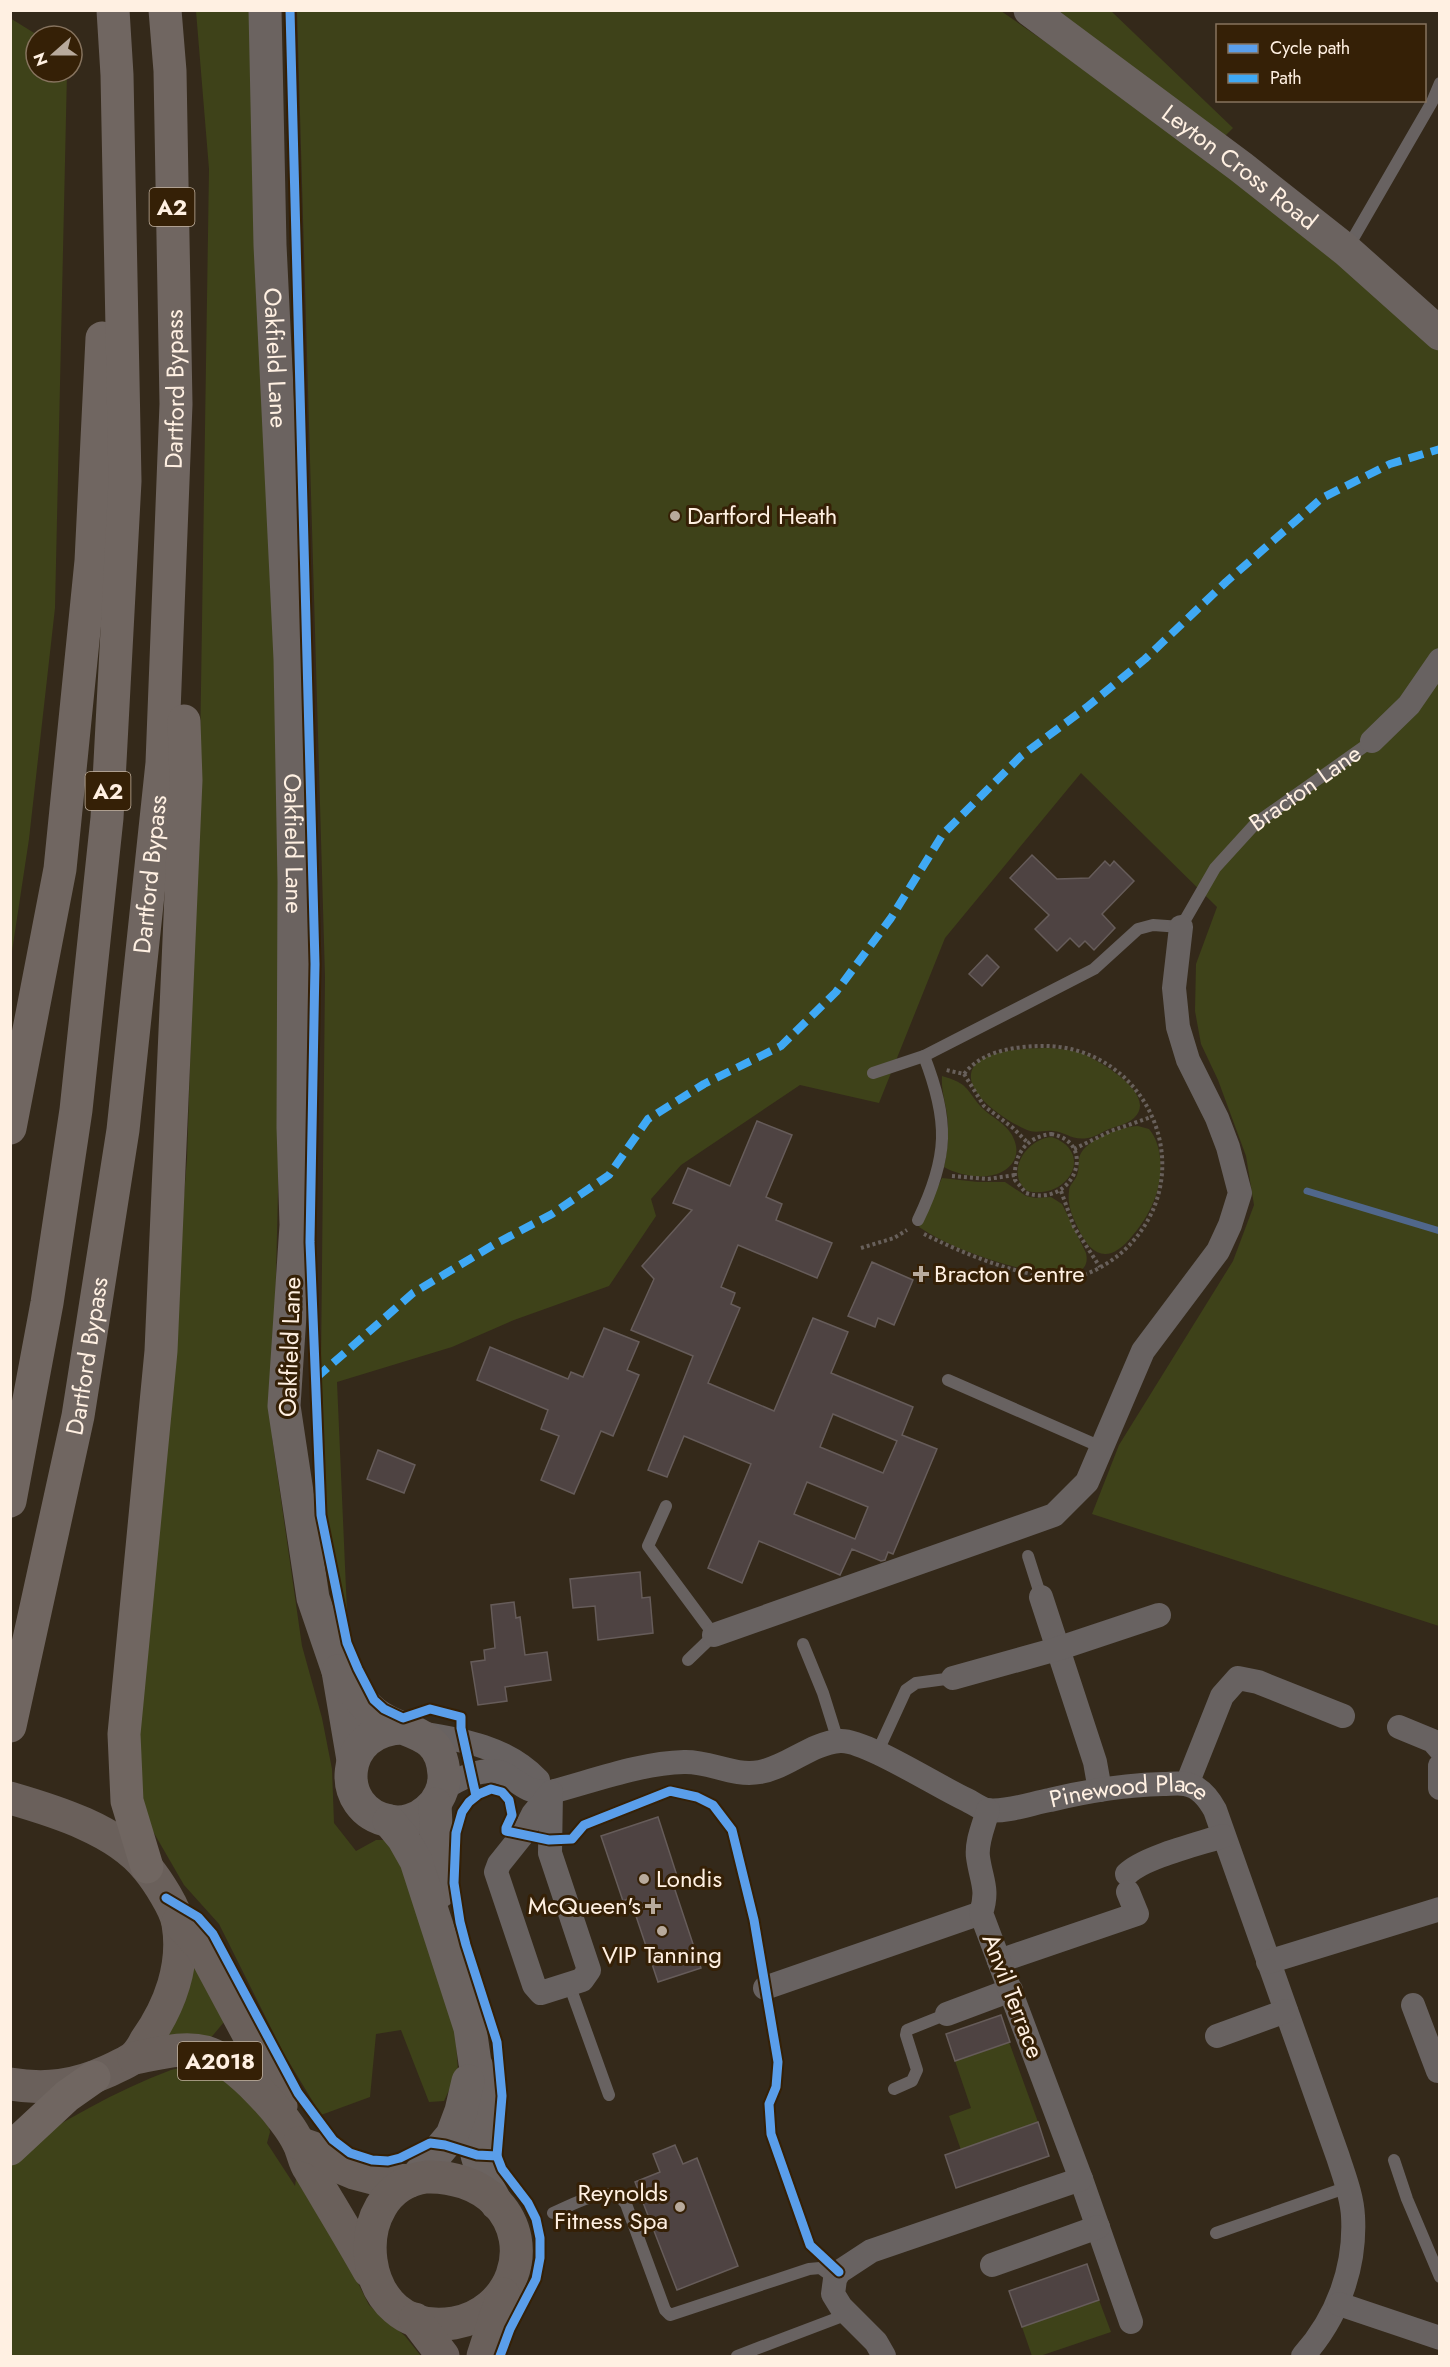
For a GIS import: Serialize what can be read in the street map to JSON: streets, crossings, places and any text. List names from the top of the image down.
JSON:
{
  "streets": {
    "highway": ["A2", "Dartford Bypass"],
    "main road": ["A2018"],
    "street": [
      "Leyton Cross Road",
      "Oakfield Lane",
      "Bracton Lane",
      "Pinewood Place",
      "Anvil Terrace"
    ]
  },
  "crossings": [
    ["Oakfield Lane", "A2018"],
    ["Pinewood Place", "Anvil Terrace"]
  ],
  "places": {
    "other": [
      "Dartford Heath",
      "Londis",
      "VIP Tanning",
      "Reynolds Fitness Spa"
    ],
    "health": ["Bracton Centre", "McQueen's"]
  },
  "legend": ["Cycle path", "Path"],
  "north": "left"
}
